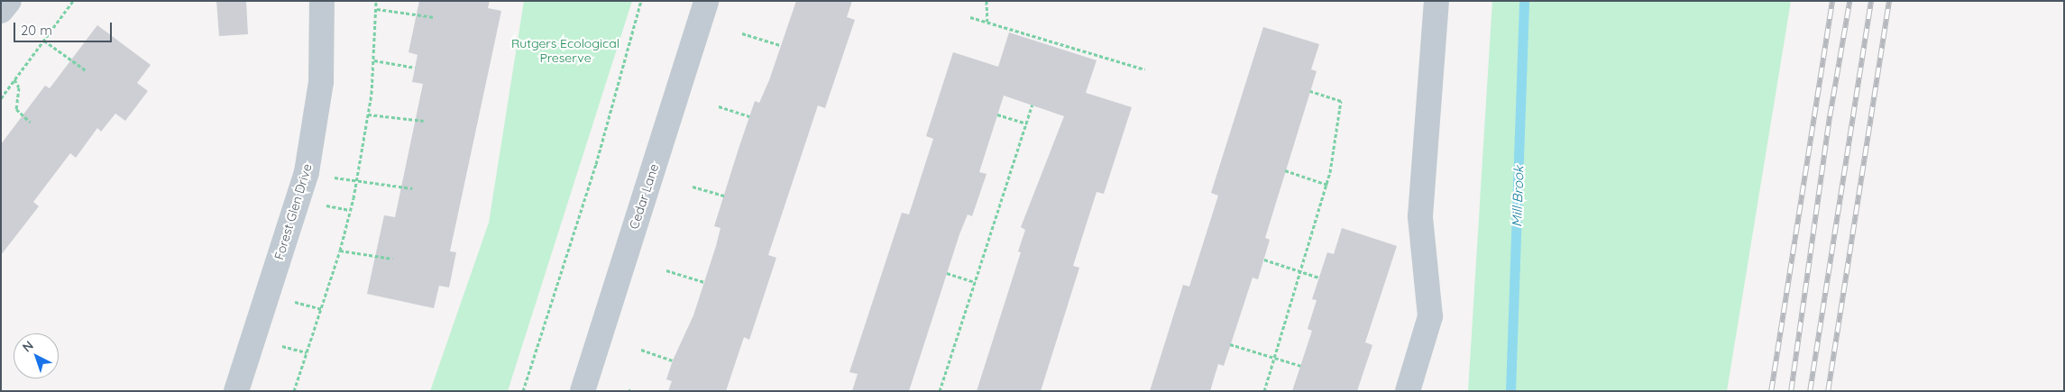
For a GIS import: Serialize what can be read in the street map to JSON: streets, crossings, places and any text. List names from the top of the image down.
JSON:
{
  "streets": {
    "street": ["Cedar Lane", "Forest Glen Drive"]
  },
  "water": ["Mill Brook"],
  "parks": ["Rutgers Ecological Preserve"],
  "scale_bar": "20 m",
  "north": "top left"
}
